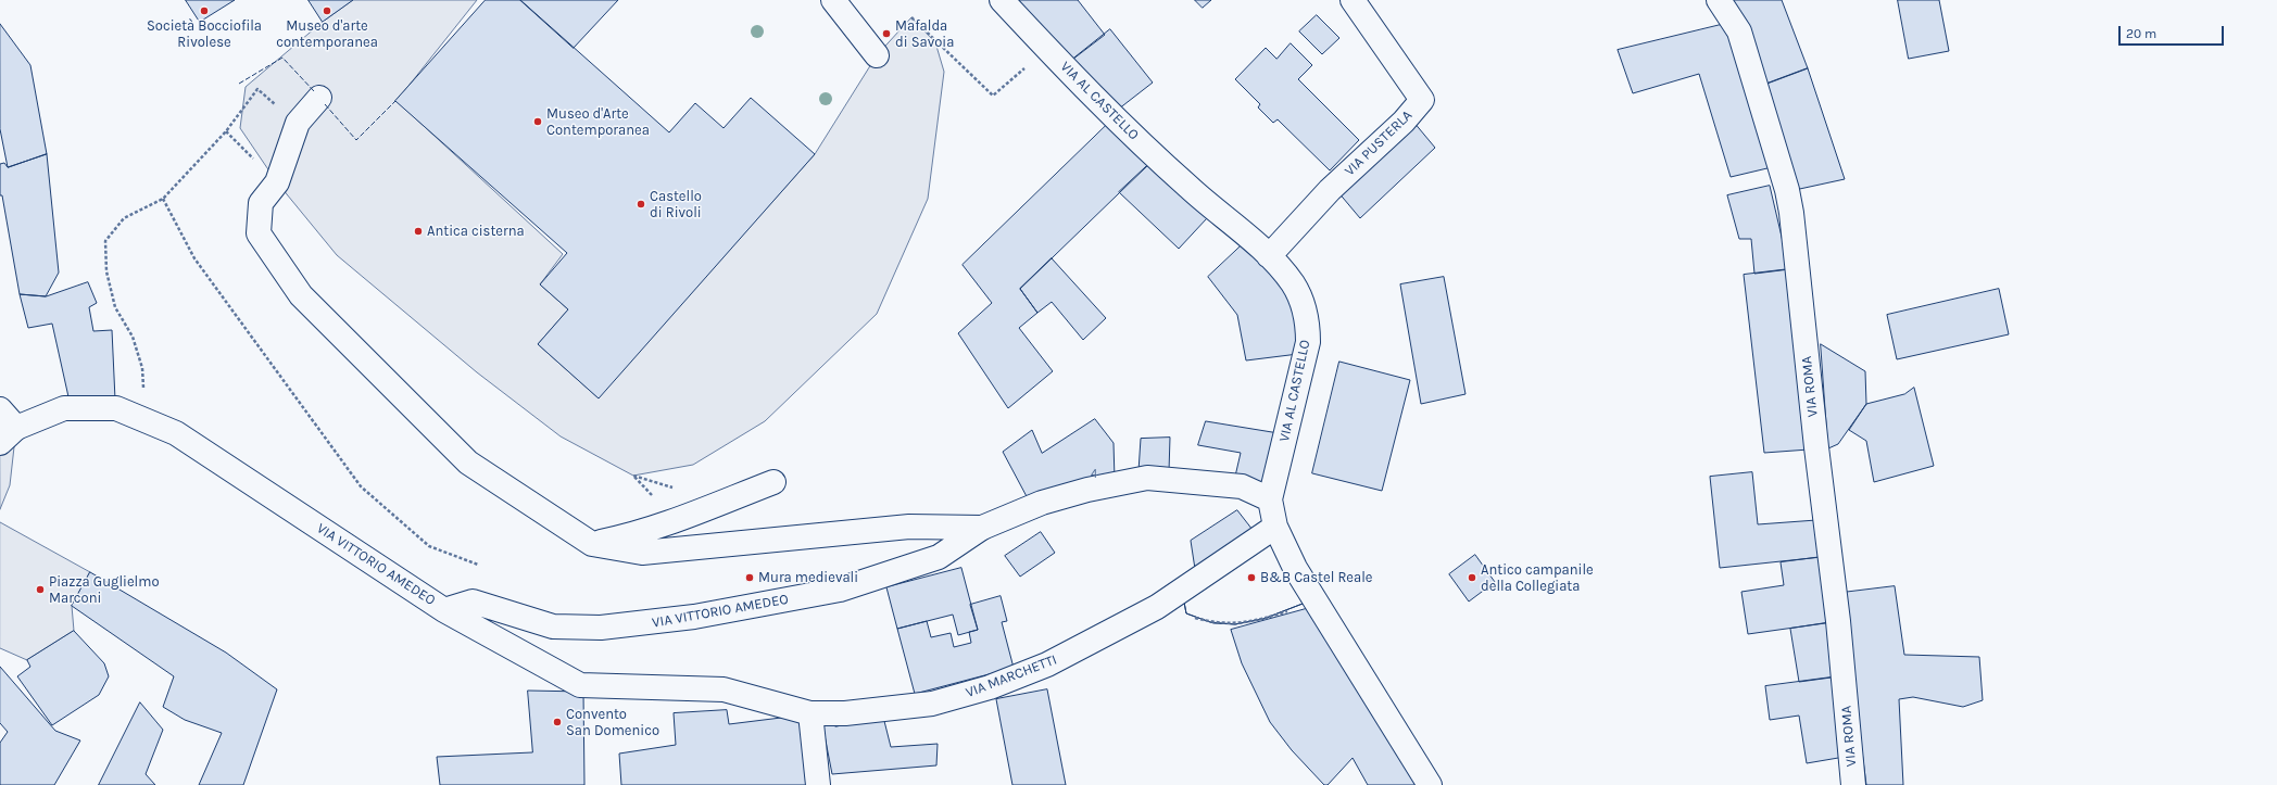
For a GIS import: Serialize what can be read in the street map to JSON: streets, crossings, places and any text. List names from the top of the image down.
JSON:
{
  "streets": {
    "street": [
      "VIA AL CASTELLO",
      "VIA PUSTERLA",
      "VIA ROMA",
      "VIA VITTORIO AMEDEO",
      "VIA MARCHETTI"
    ]
  },
  "crossings": [
    ["VIA AL CASTELLO", "VIA PUSTERLA"],
    ["VIA AL CASTELLO", "VIA VITTORIO AMEDEO"],
    ["VIA AL CASTELLO", "VIA MARCHETTI"],
    ["VIA VITTORIO AMEDEO", "VIA MARCHETTI"]
  ],
  "places": [
    "Società Bocciofila Rivolese",
    "Museo d'arte contemporanea",
    "Mafalda di Savoia",
    "Museo d'Arte Contemporanea",
    "Castello di Rivoli",
    "Antica cisterna",
    "Mura medievali",
    "B&B Castel Reale",
    "Antico campanile della Collegiata",
    "Piazza Guglielmo Marconi",
    "Convento San Domenico"
  ],
  "house_numbers": ["4"],
  "scale_bar": "20 m"
}
